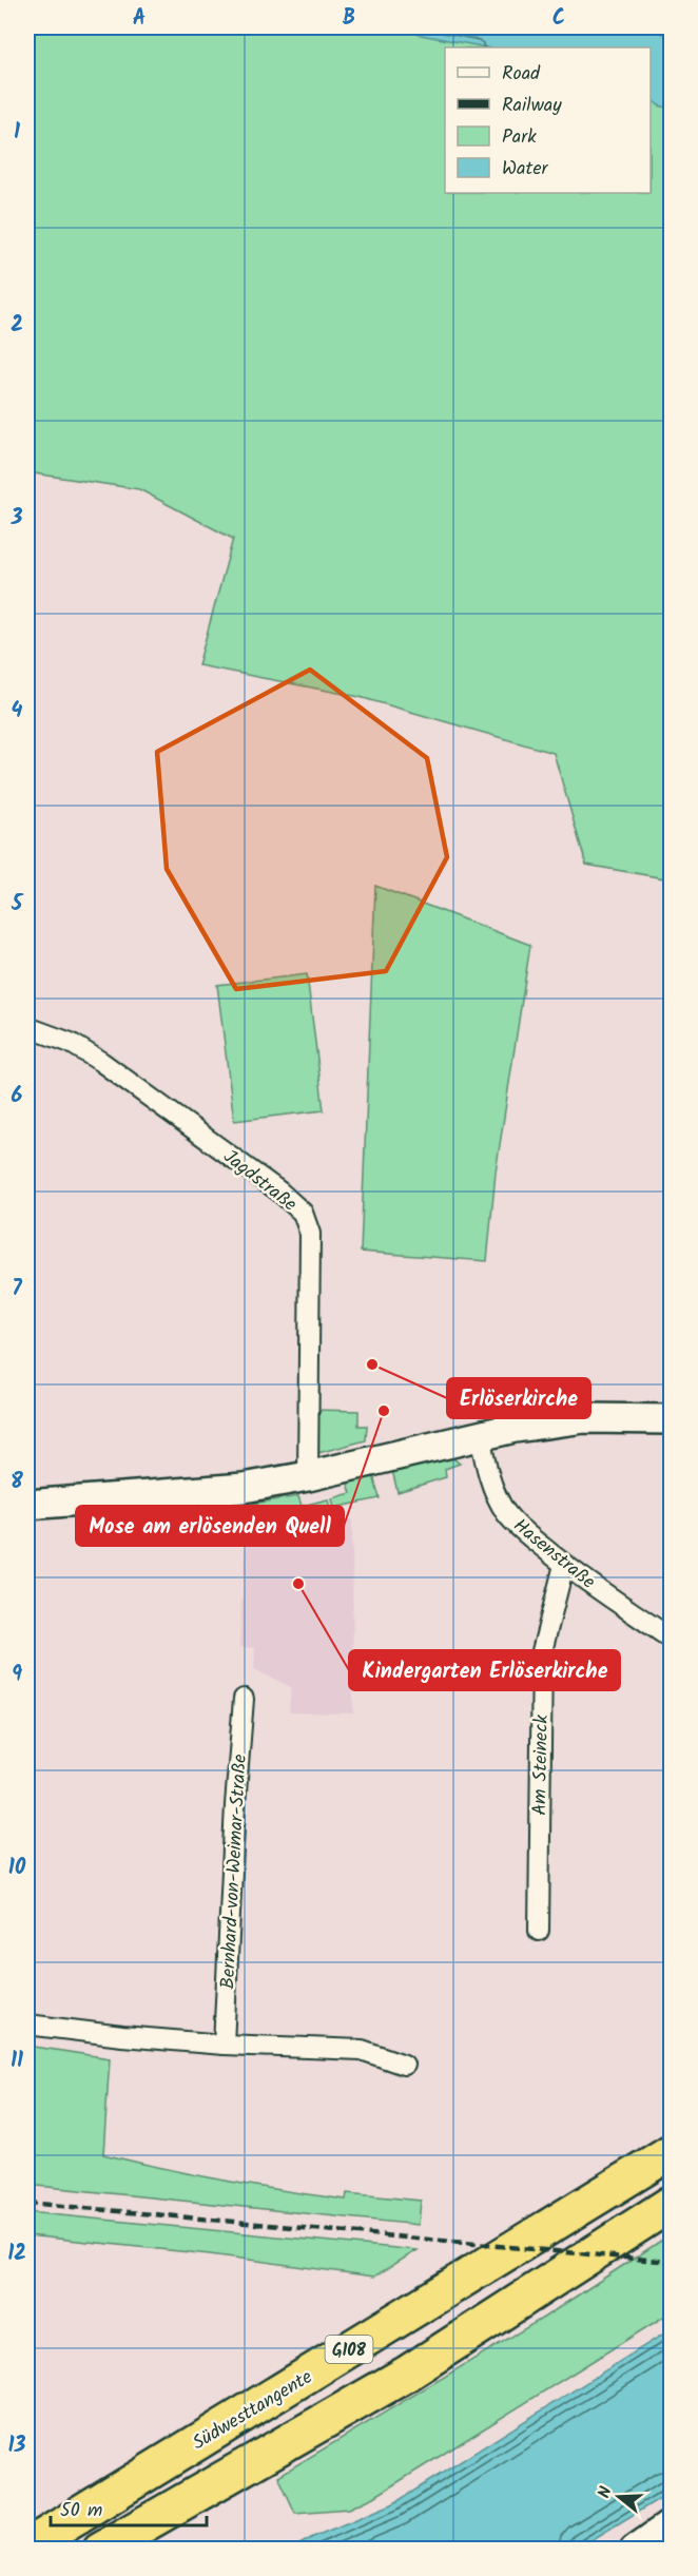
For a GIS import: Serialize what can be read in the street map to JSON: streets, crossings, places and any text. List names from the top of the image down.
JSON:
{
  "streets": {
    "highway": ["G108", "Südwesttangente"],
    "street": [
      "Jagdstraße",
      "Hasenstraße",
      "Am Steineck",
      "Bernhard-von-Weimar-Straße"
    ]
  },
  "crossings": [
    ["Hasenstraße", "Am Steineck"]
  ],
  "places": ["Erlöserkirche", "Mose am erlösenden Quell", "Kindergarten Erlöserkirche"],
  "legend": [
    "Road",
    "Railway",
    "Park",
    "Water"
  ],
  "scale_bar": "50 m",
  "north": "left",
  "grid": {
    "columns": ["A", "B", "C"],
    "rows": [
      "1",
      "2",
      "3",
      "4",
      "5",
      "6",
      "7",
      "8",
      "9",
      "10",
      "11",
      "12",
      "13"
    ]
  }
}
